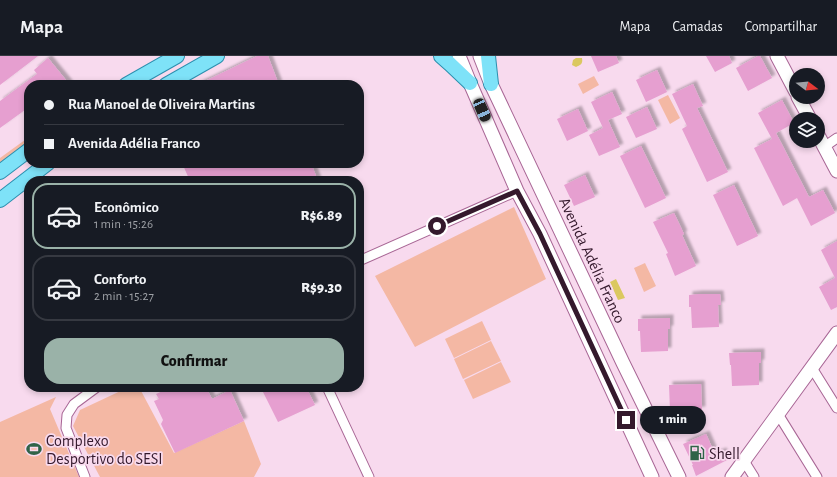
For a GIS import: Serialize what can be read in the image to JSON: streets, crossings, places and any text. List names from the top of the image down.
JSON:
{
  "streets": {
    "main road": ["Avenida Adélia Franco"]
  },
  "places": {
    "sports": ["Complexo Desportivo do SESI"],
    "fuel station": ["Shell"]
  },
  "north": "right",
  "page": {
    "header": "Mapa",
    "nav": ["Mapa", "Camadas", "Compartilhar"],
    "banner": ["Rua Manoel de Oliveira Martins", "Avenida Adélia Franco"],
    "list": [
      {
        "name": "Econômico",
        "note": "1 min · 15:26",
        "value": "R$6.89"
      },
      {
        "name": "Conforto",
        "note": "2 min · 15:27",
        "value": "R$9.30"
      }
    ],
    "buttons": "Confirmar",
    "bubble": "1 min"
  }
}
